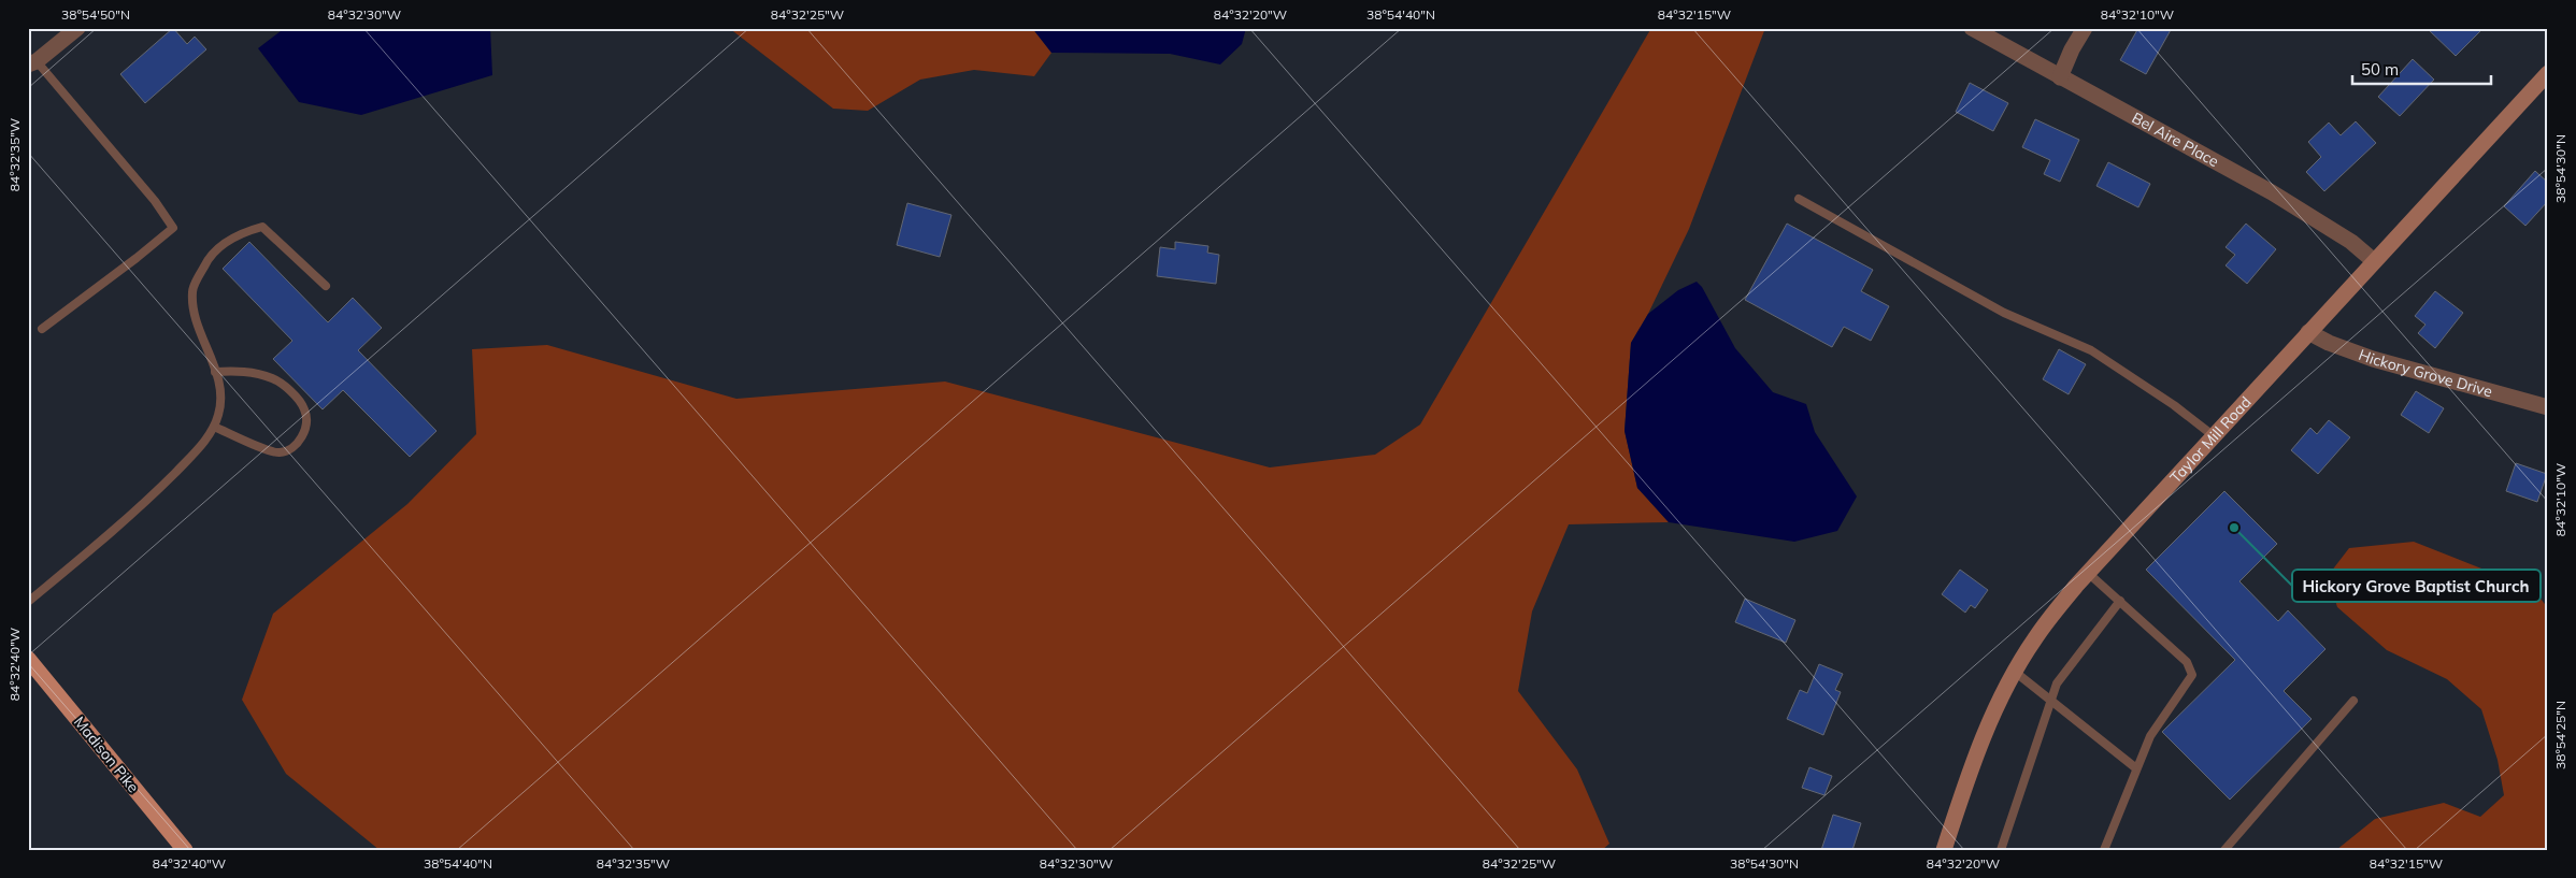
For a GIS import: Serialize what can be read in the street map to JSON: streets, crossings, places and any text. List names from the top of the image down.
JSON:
{
  "streets": {
    "main road": ["Taylor Mill Road", "Madison Pike"],
    "street": ["Bel Aire Place", "Hickory Grove Drive"]
  },
  "crossings": [
    ["Bel Aire Place", "Taylor Mill Road"],
    ["Hickory Grove Drive", "Taylor Mill Road"]
  ],
  "places": ["Hickory Grove Baptist Church"],
  "scale_bar": "50 m",
  "coordinates": [
    "38°54'50\"N",
    "84°32'30\"W",
    "84°32'25\"W",
    "84°32'20\"W",
    "38°54'40\"N",
    "84°32'15\"W",
    "84°32'10\"W",
    "84°32'35\"W",
    "38°54'30\"N",
    "84°32'40\"W",
    "38°54'25\"N"
  ]
}
